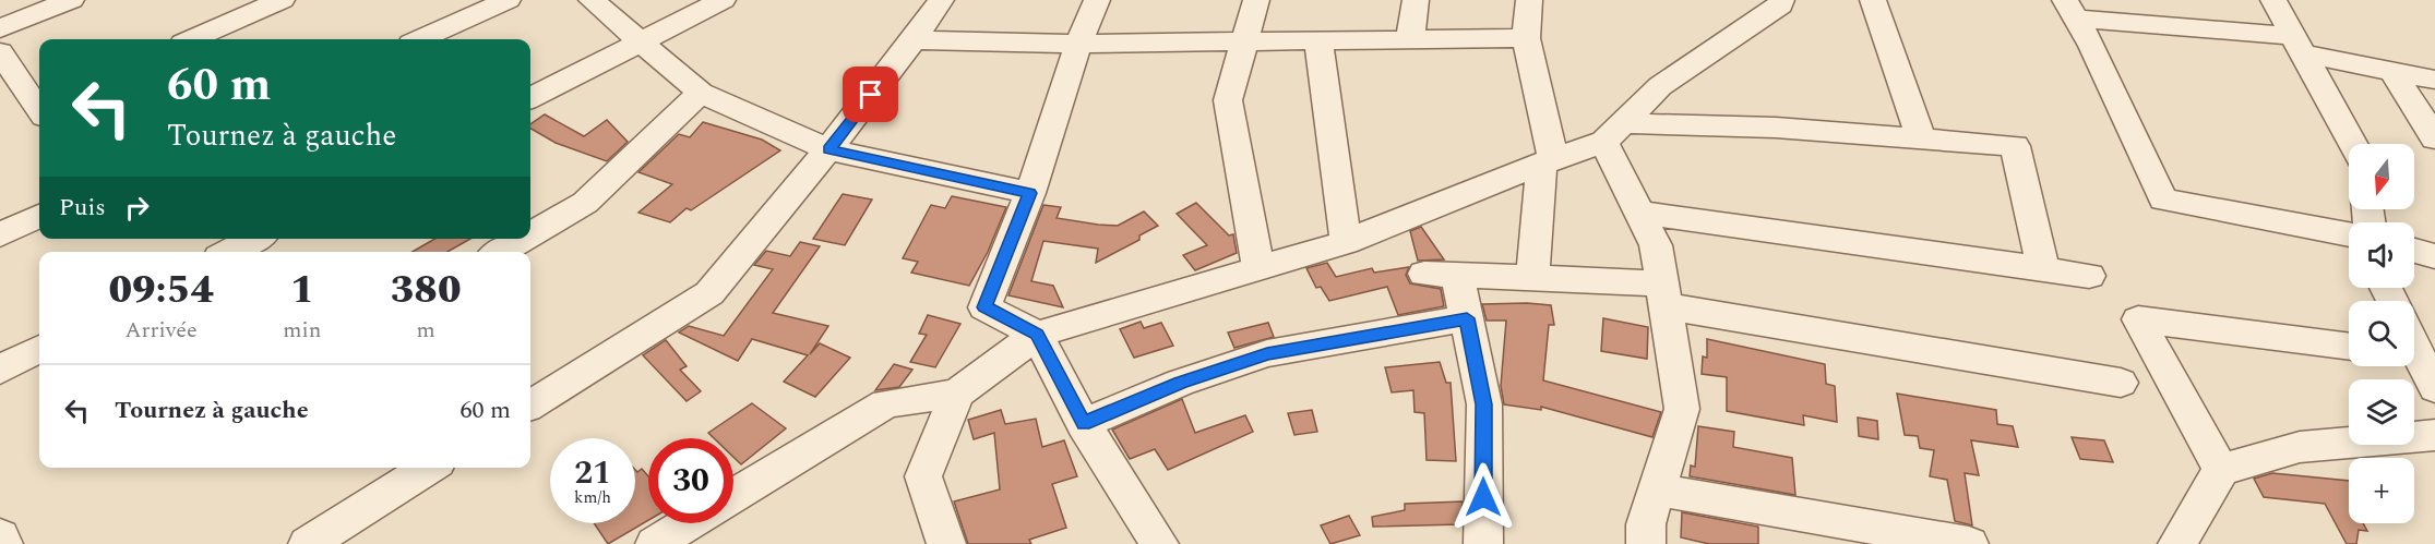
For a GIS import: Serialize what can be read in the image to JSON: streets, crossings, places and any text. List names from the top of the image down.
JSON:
{
  "north": "bottom",
  "page": {
    "turn": ["60 m", "Tournez à gauche"],
    "map_buttons": "+",
    "then": "Puis",
    "eta": [
      "09:54",
      "Arrivée",
      "1",
      "min",
      "380",
      "m"
    ],
    "list": [
      {
        "name": "Tournez à gauche",
        "value": "60 m"
      }
    ],
    "speed": "21 km/h",
    "limit": "30"
  }
}
